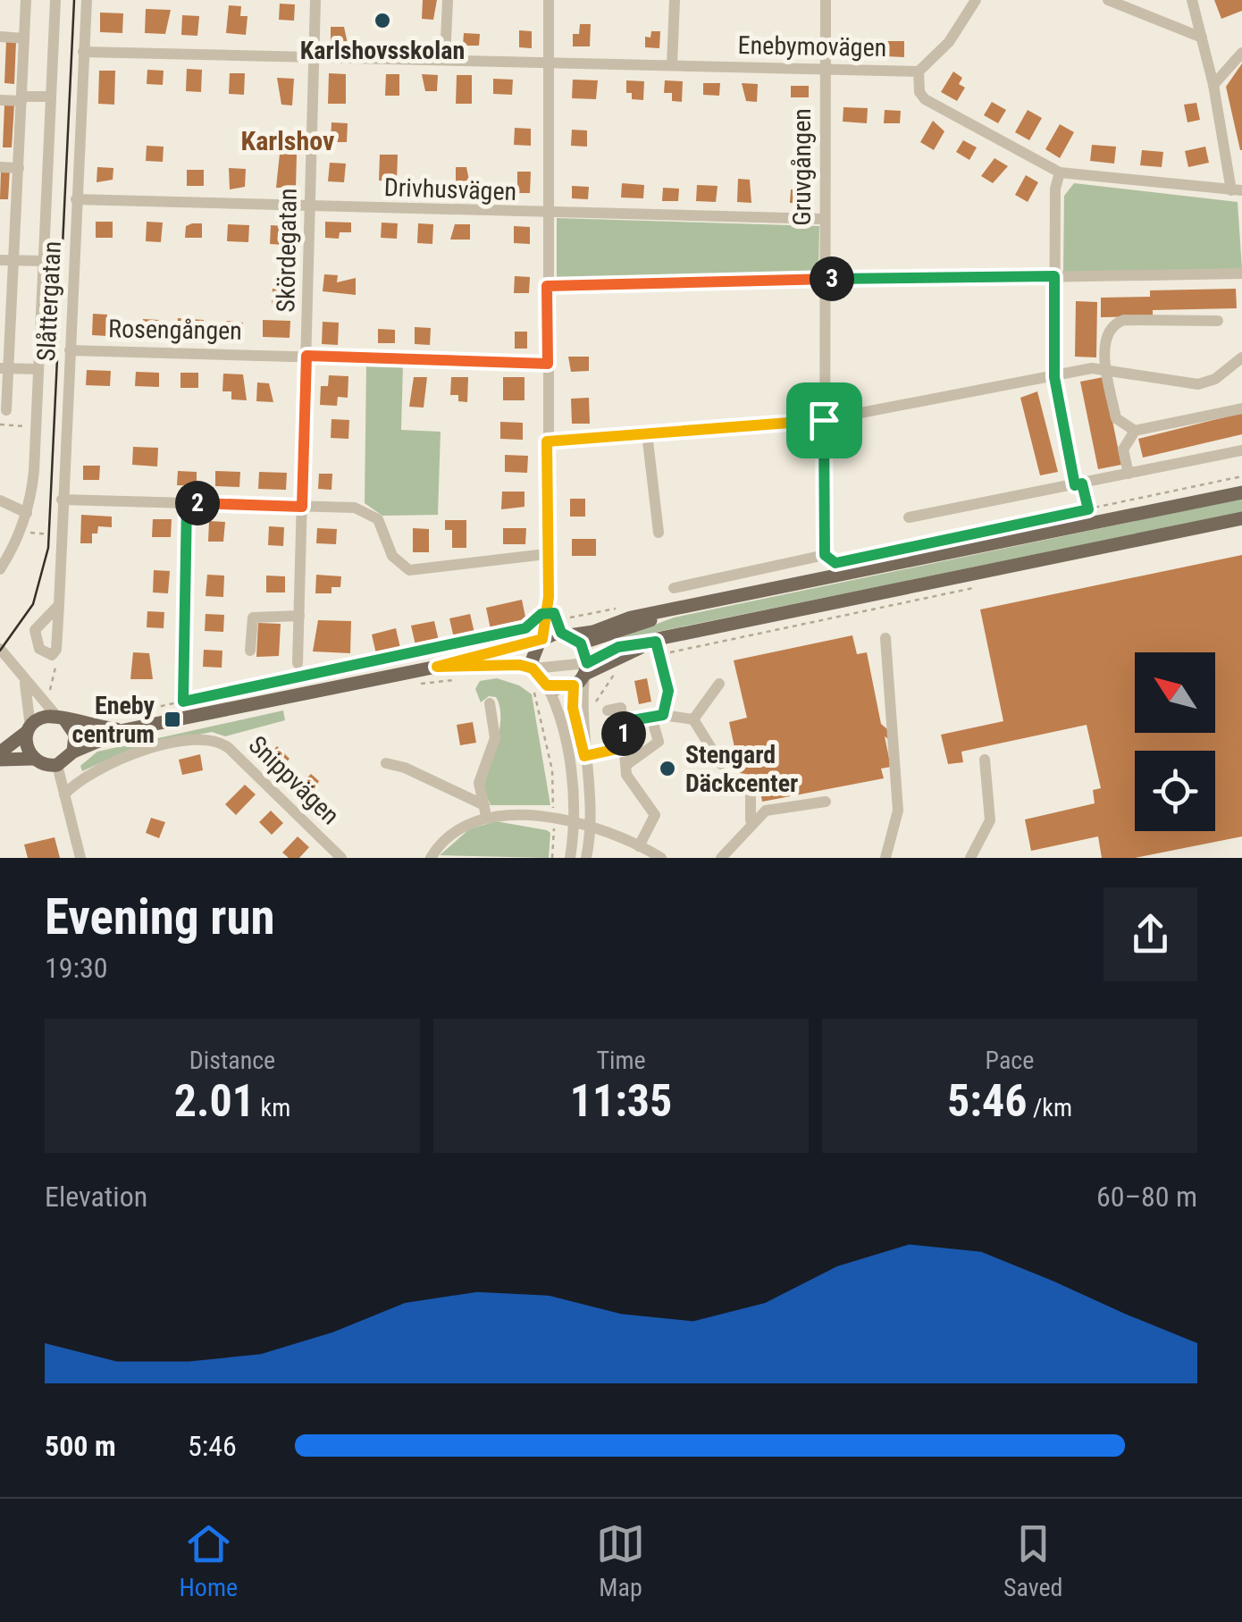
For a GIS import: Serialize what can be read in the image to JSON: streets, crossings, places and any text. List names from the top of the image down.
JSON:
{
  "streets": {
    "street": [
      "Enebymovägen",
      "Gruvgången",
      "Drivhusvägen",
      "Skördegatan",
      "Slåttergatan",
      "Rosengången",
      "Snippvägen"
    ]
  },
  "crossings": [
    ["Enebymovägen", "Gruvgången"],
    ["Enebymovägen", "Skördegatan"],
    ["Enebymovägen", "Slåttergatan"],
    ["Gruvgången", "Drivhusvägen"],
    ["Drivhusvägen", "Skördegatan"],
    ["Drivhusvägen", "Slåttergatan"],
    ["Skördegatan", "Rosengången"],
    ["Slåttergatan", "Rosengången"]
  ],
  "districts": ["Karlshov"],
  "places": {
    "other": ["Karlshovsskolan", "Stengard Däckcenter"],
    "transit": ["Eneby centrum"]
  },
  "north": "top left",
  "page": {
    "pins": ["3", "2", "1"],
    "heading": ["Evening run", "19:30"],
    "stats": [
      ["Distance", "2.01 km"],
      ["Time", "11:35"],
      ["Pace", "5:46 /km"]
    ],
    "chart": ["Elevation", "60–80 m"],
    "list": [
      {
        "name": "500 m",
        "note": "5:46"
      }
    ],
    "tabs": ["Home", "Map", "Saved"]
  }
}
